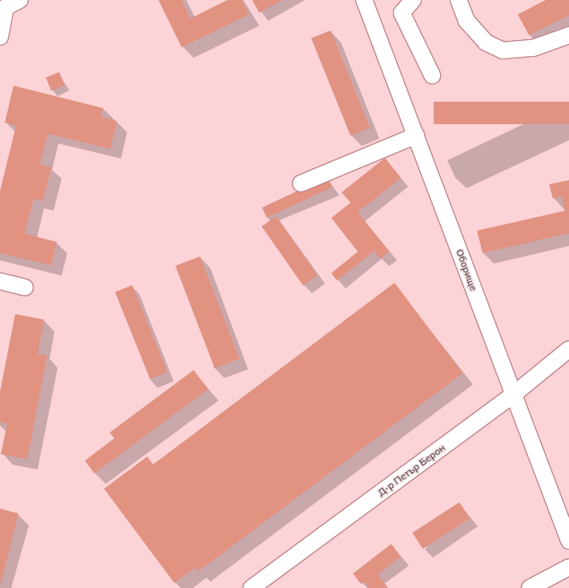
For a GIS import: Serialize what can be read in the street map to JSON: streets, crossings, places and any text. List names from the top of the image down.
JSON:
{
  "streets": {
    "street": ["Оборище", "Д-р Петър Берон"]
  },
  "crossings": [
    ["Оборище", "Д-р Петър Берон"]
  ]
}
